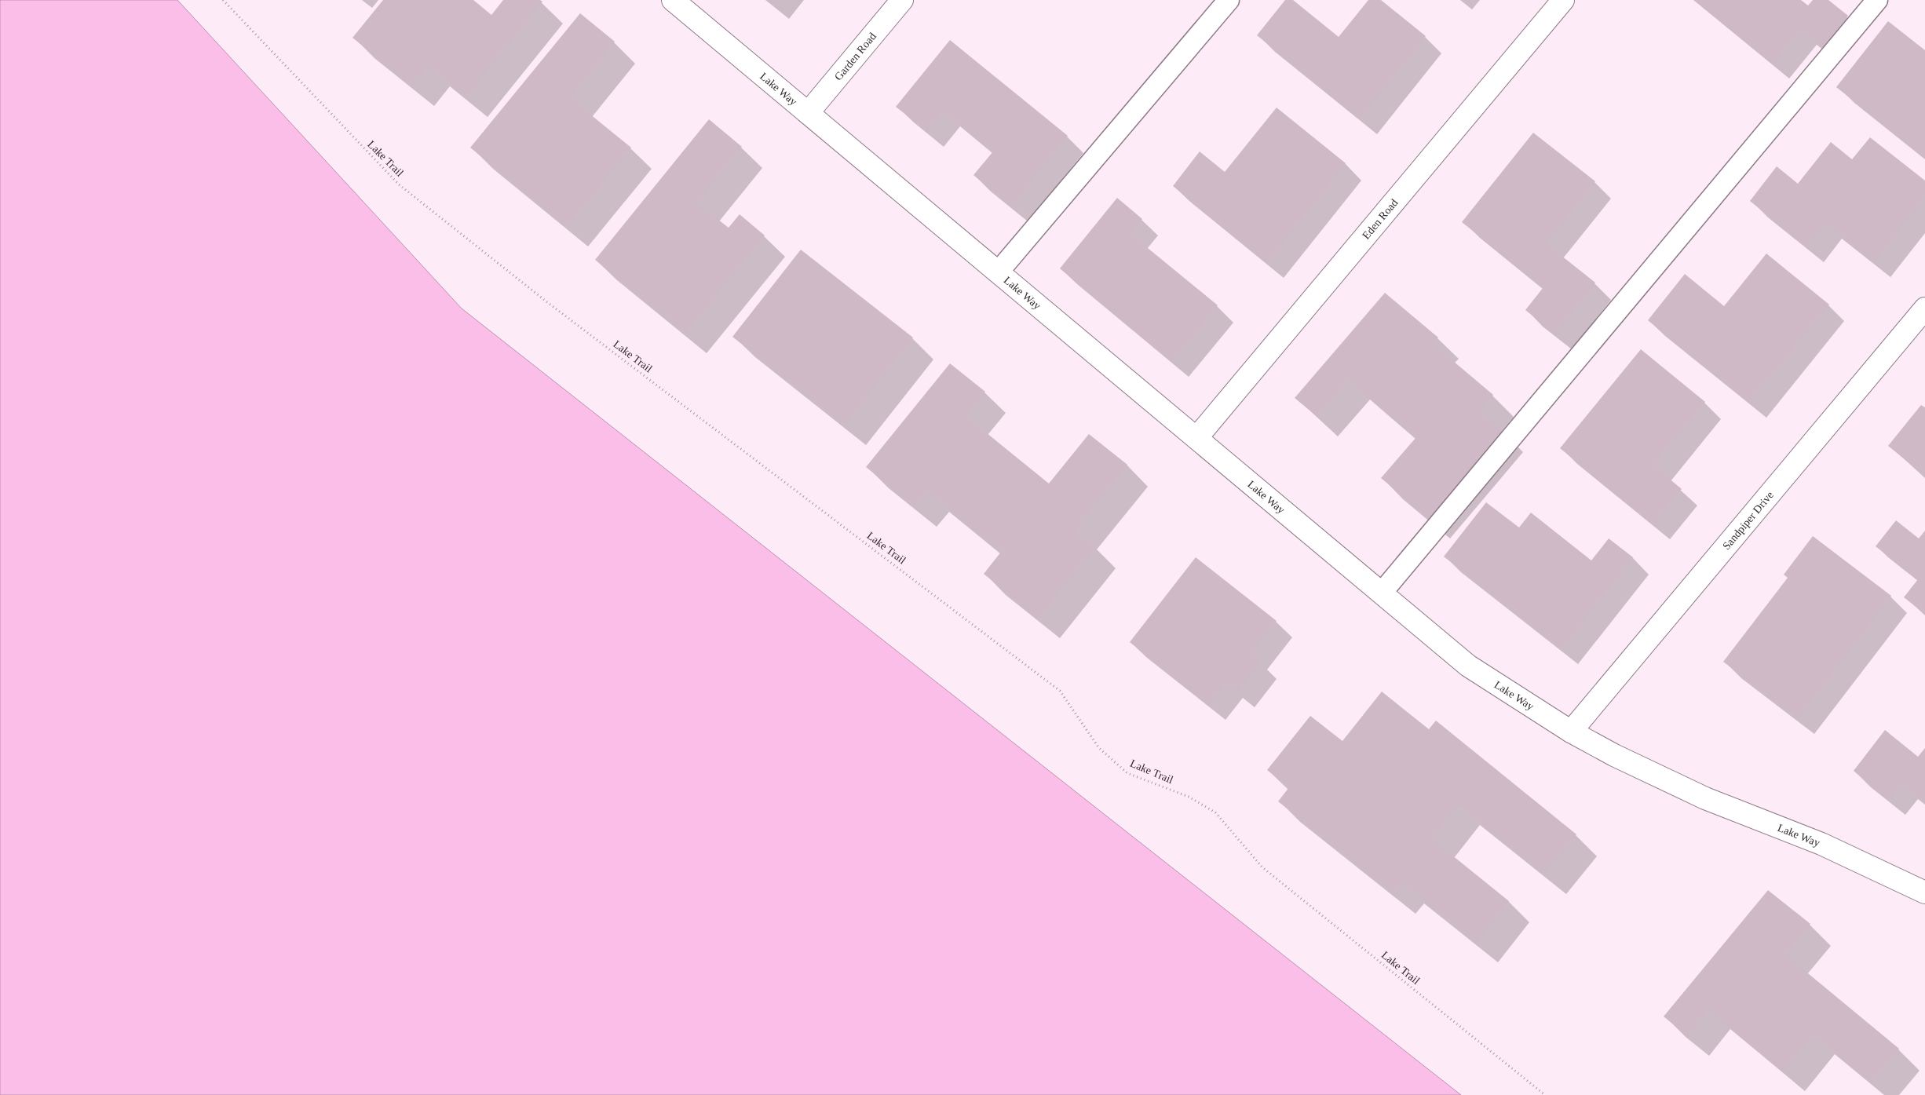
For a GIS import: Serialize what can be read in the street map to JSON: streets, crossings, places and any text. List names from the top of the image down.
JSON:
{
  "streets": {
    "street": [
      "Garden Road",
      "Lake Way",
      "Eden Road",
      "Sandpiper Drive"
    ],
    "path": ["Lake Trail"]
  },
  "crossings": [
    ["Garden Road", "Lake Way"],
    ["Lake Way", "Eden Road"],
    ["Lake Way", "Sandpiper Drive"]
  ]
}
